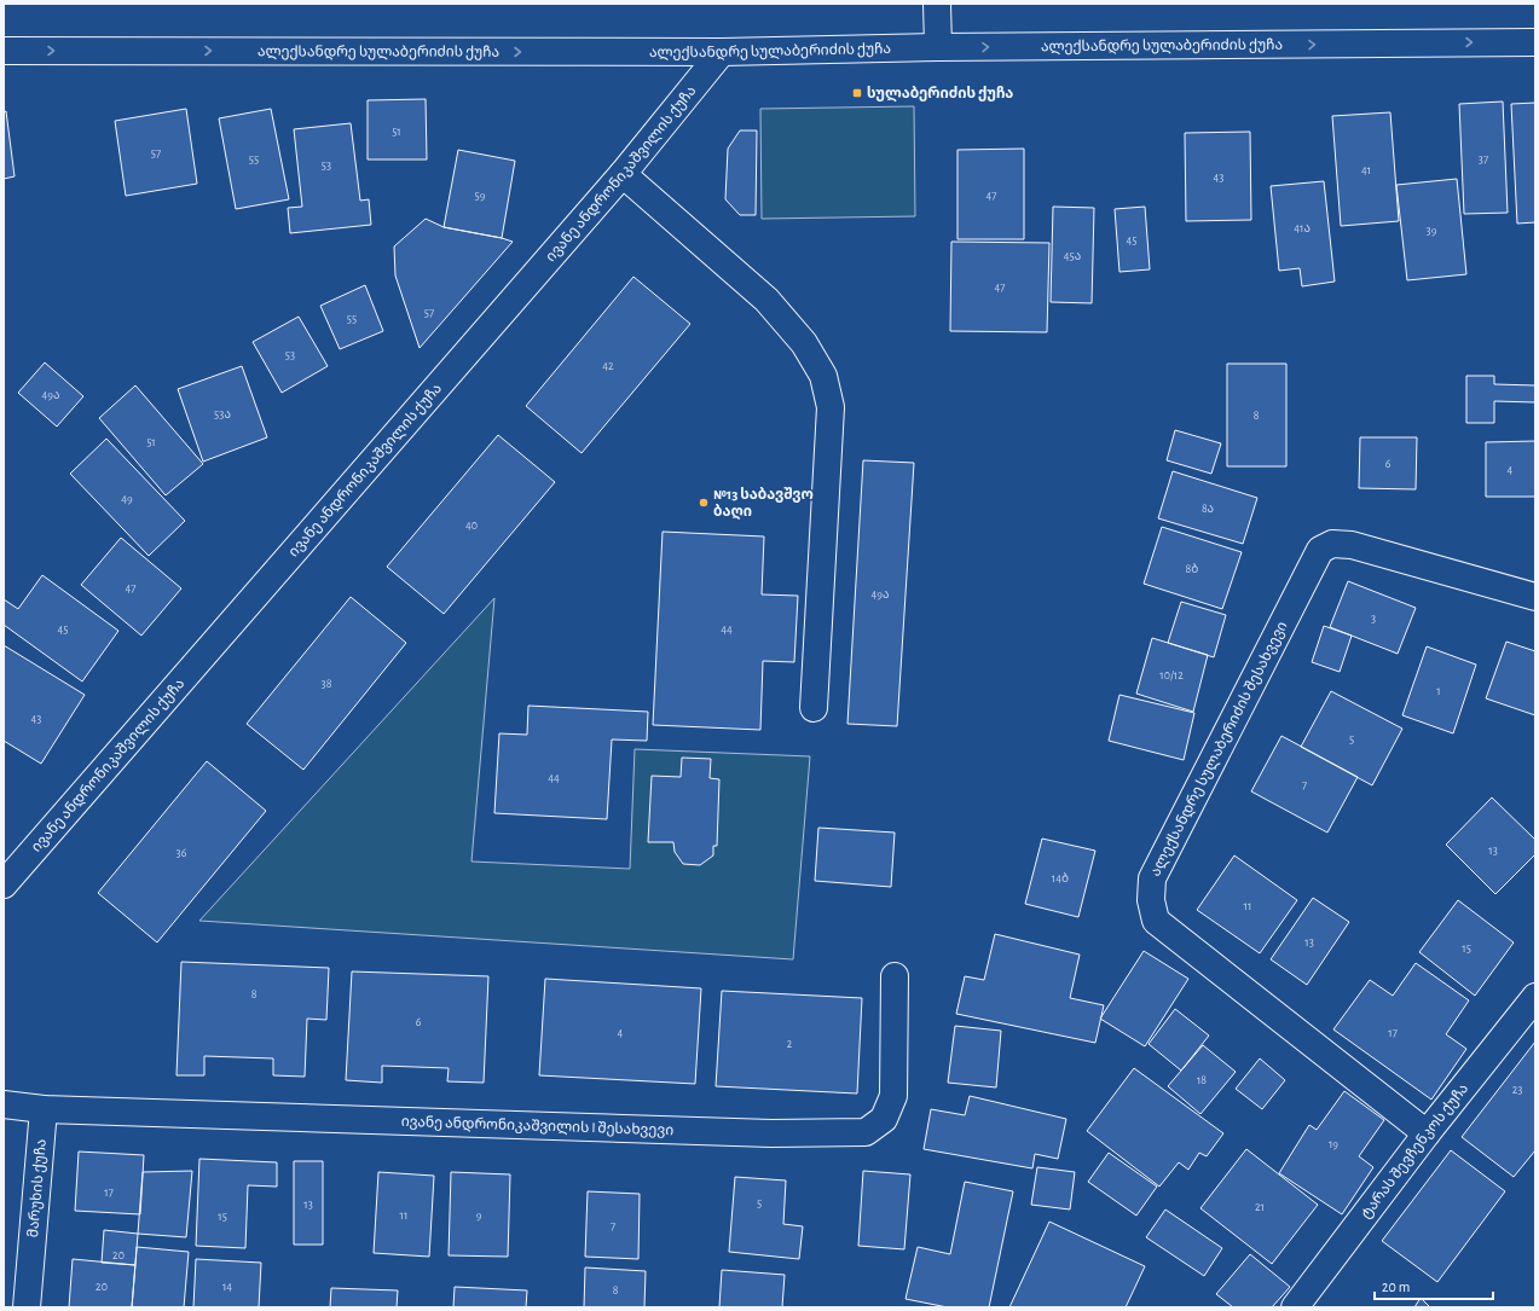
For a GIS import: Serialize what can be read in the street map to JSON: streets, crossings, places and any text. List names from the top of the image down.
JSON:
{
  "streets": {
    "street": [
      "ალექსანდრე სულაბერიძის ქუჩა",
      "ივანე ანდრონიკაშვილის ქუჩა",
      "ალექსანდრე სულაბერიძის შესახვევი",
      "ივანე ანდრონიკაშვილის I შესახვევი",
      "ტარას შევჩენკოს ქუჩა",
      "მარუხის ქუჩა"
    ]
  },
  "crossings": [
    ["ალექსანდრე სულაბერიძის ქუჩა", "ივანე ანდრონიკაშვილის ქუჩა"],
    ["ალექსანდრე სულაბერიძის შესახვევი", "ტარას შევჩენკოს ქუჩა"],
    ["ივანე ანდრონიკაშვილის I შესახვევი", "მარუხის ქუჩა"]
  ],
  "one_way": ["ალექსანდრე სულაბერიძის ქუჩა"],
  "places": {
    "transit": ["სულაბერიძის ქუჩა"],
    "other": ["№13 საბავშვო ბაღი"]
  },
  "house_numbers": [
    "51",
    "57",
    "55",
    "37",
    "53",
    "41",
    "43",
    "59",
    "47",
    "41ა",
    "39",
    "45",
    "45ა",
    "47",
    "57",
    "55",
    "53",
    "42",
    "49ა",
    "53ა",
    "8",
    "51",
    "6",
    "4",
    "49",
    "8ა",
    "40",
    "8ბ",
    "47",
    "49ა",
    "3",
    "45",
    "44",
    "10/12",
    "38",
    "1",
    "43",
    "5",
    "44",
    "7",
    "13",
    "36",
    "14ბ",
    "11",
    "13",
    "15",
    "8",
    "6",
    "4",
    "17",
    "2",
    "18",
    "23",
    "19",
    "17",
    "5",
    "13",
    "21",
    "11",
    "9",
    "15",
    "7",
    "20",
    "20",
    "14",
    "8"
  ],
  "scale_bar": "20 m"
}
